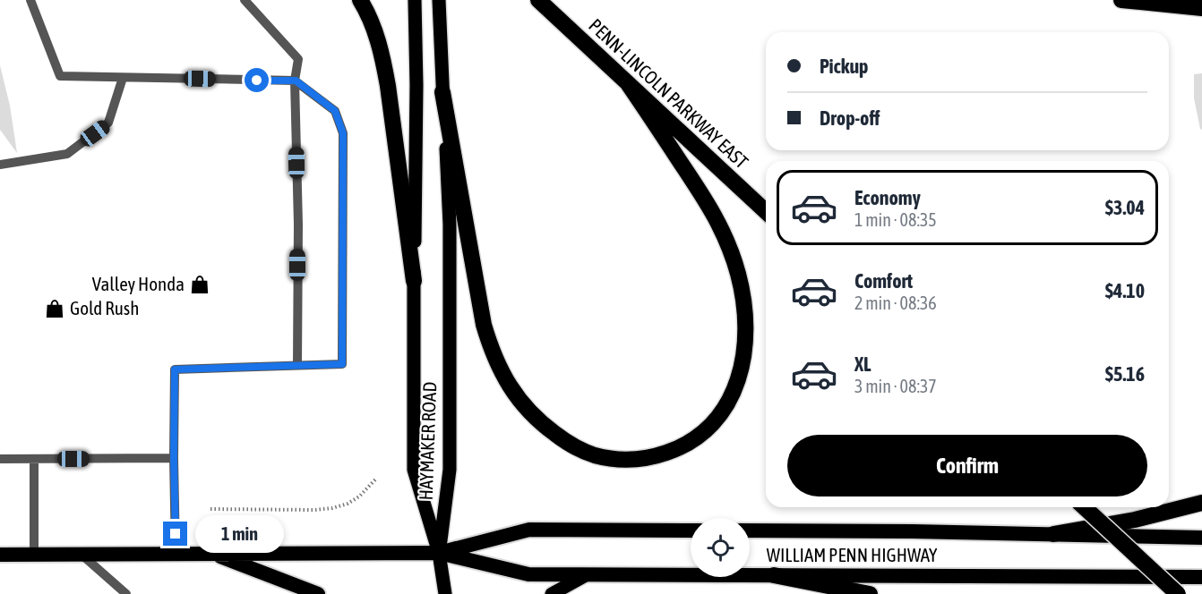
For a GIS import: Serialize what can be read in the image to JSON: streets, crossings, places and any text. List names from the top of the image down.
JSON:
{
  "streets": {
    "highway": ["PENN-LINCOLN PARKWAY EAST", "WILLIAM PENN HIGHWAY"],
    "main road": ["HAYMAKER ROAD"]
  },
  "crossings": [
    ["HAYMAKER ROAD", "WILLIAM PENN HIGHWAY"]
  ],
  "places": {
    "shop": ["Valley Honda", "Gold Rush"]
  },
  "page": {
    "banner": ["Pickup", "Drop-off"],
    "list": [
      {
        "name": "Economy",
        "note": "1 min · 08:35",
        "value": "$3.04"
      },
      {
        "name": "Comfort",
        "note": "2 min · 08:36",
        "value": "$4.10"
      },
      {
        "name": "XL",
        "note": "3 min · 08:37",
        "value": "$5.16"
      }
    ],
    "buttons": "Confirm",
    "bubble": "1 min"
  }
}
